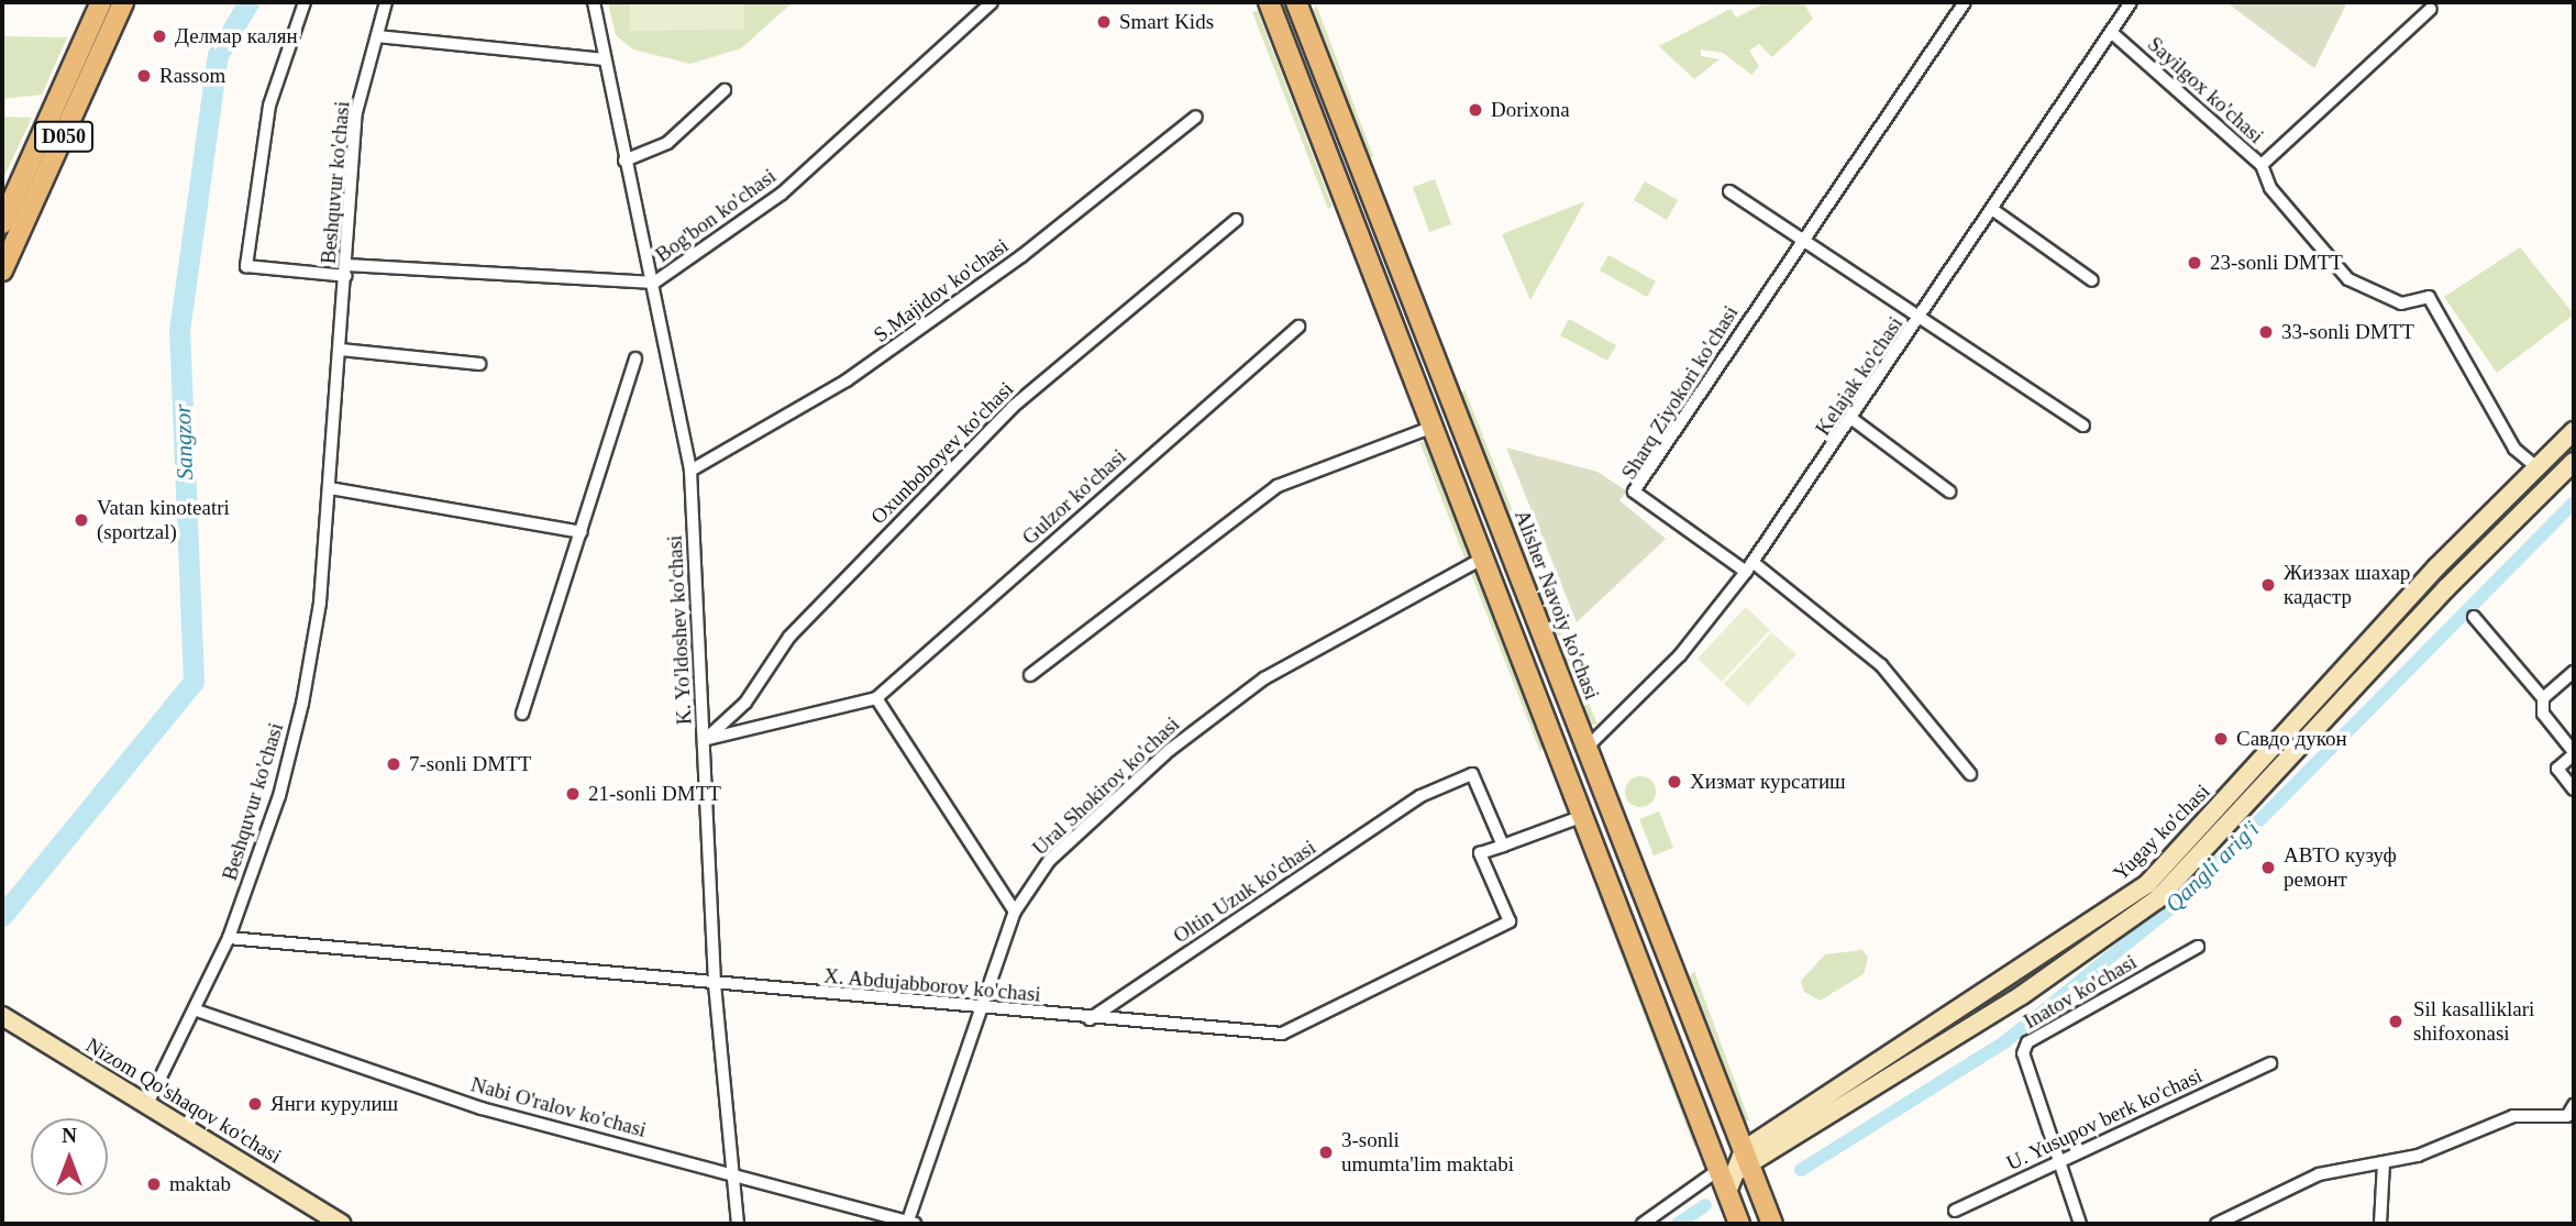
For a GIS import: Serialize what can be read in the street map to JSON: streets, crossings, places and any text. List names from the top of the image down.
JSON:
{
  "streets": {
    "main road": [
      "D050",
      "Alisher Navoiy ko'chasi",
      "Yugay ko'chasi",
      "Nizom Qo'shaqov ko'chasi"
    ],
    "street": [
      "Sayilgox ko'chasi",
      "Beshquvur ko'chasi",
      "Bog'bon ko'chasi",
      "S.Majidov ko'chasi",
      "Kelajak ko'chasi",
      "Sharq Ziyokori ko'chasi",
      "Oxunboboyev ko'chasi",
      "Gulzor ko'chasi",
      "K. Yo'ldoshev ko'chasi",
      "Ural Shokirov ko'chasi",
      "Oltin Uzuk ko'chasi",
      "X. Abdujabborov ko'chasi",
      "Inatov ko'chasi",
      "Nabi O'ralov ko'chasi",
      "U. Yusupov berk ko'chasi"
    ]
  },
  "crossings": [
    ["Sayilgox ko'chasi", "Kelajak ko'chasi"],
    ["Sayilgox ko'chasi", "Yugay ko'chasi"],
    ["Beshquvur ko'chasi", "Bog'bon ko'chasi"],
    ["Beshquvur ko'chasi", "X. Abdujabborov ko'chasi"],
    ["Beshquvur ko'chasi", "Nizom Qo'shaqov ko'chasi"],
    ["Beshquvur ko'chasi", "Nabi O'ralov ko'chasi"],
    ["Bog'bon ko'chasi", "K. Yo'ldoshev ko'chasi"],
    ["S.Majidov ko'chasi", "K. Yo'ldoshev ko'chasi"],
    ["Kelajak ko'chasi", "Sharq Ziyokori ko'chasi"],
    ["Kelajak ko'chasi", "Alisher Navoiy ko'chasi"],
    ["Oxunboboyev ko'chasi", "Gulzor ko'chasi"],
    ["Oxunboboyev ko'chasi", "K. Yo'ldoshev ko'chasi"],
    ["Gulzor ko'chasi", "K. Yo'ldoshev ko'chasi"],
    ["Alisher Navoiy ko'chasi", "Ural Shokirov ko'chasi"],
    ["Alisher Navoiy ko'chasi", "Yugay ko'chasi"],
    ["K. Yo'ldoshev ko'chasi", "X. Abdujabborov ko'chasi"],
    ["K. Yo'ldoshev ko'chasi", "Nabi O'ralov ko'chasi"],
    ["Ural Shokirov ko'chasi", "X. Abdujabborov ko'chasi"],
    ["Ural Shokirov ko'chasi", "Nabi O'ralov ko'chasi"],
    ["Oltin Uzuk ko'chasi", "X. Abdujabborov ko'chasi"],
    ["Inatov ko'chasi", "U. Yusupov berk ko'chasi"]
  ],
  "water": ["Sangzor", "Qangli arig'i"],
  "places": [
    "Smart Kids",
    "Делмар калян",
    "Rassom",
    "Dorixona",
    "23-sonli DMTT",
    "33-sonli DMTT",
    "Vatan kinoteatri (sportzal)",
    "Жиззах шахар кадастр",
    "Cавдо дукон",
    "7-sonli DMTT",
    "Хизмат курсатиш",
    "21-sonli DMTT",
    "АВТО кузуф ремонт",
    "Sil kasalliklari shifoxonasi",
    "Янги курулиш",
    "3-sonli umumta'lim maktabi",
    "maktab"
  ],
  "north": "top"
}
